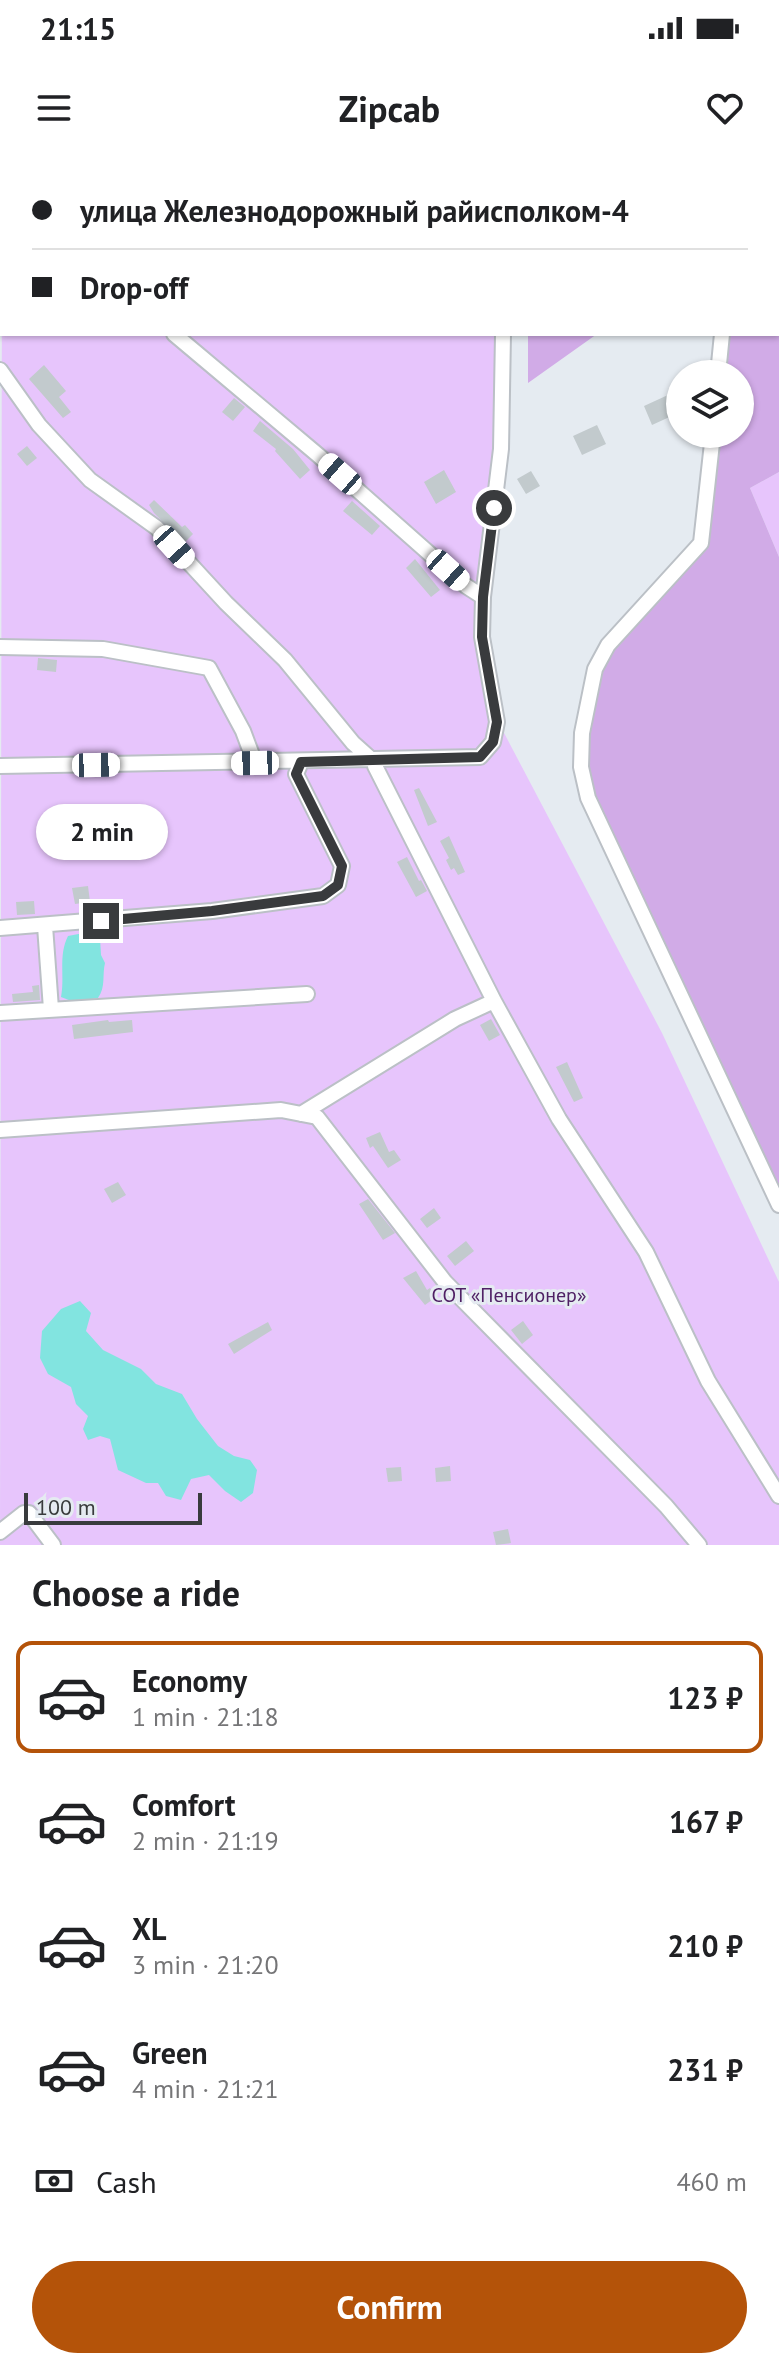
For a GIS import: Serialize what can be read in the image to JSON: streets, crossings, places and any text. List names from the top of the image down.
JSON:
{
  "parks": ["СОТ «Пенсионер»"],
  "scale_bar": "100 m",
  "page": {
    "status": "21:15",
    "header": "Zipcab",
    "banner": ["улица Железнодорожный райисполком-4", "Drop-off"],
    "bubble": "2 min",
    "scale": "100 m",
    "heading": "Choose a ride",
    "list": [
      {
        "name": "Economy",
        "note": "1 min · 21:18",
        "value": "123 ₽"
      },
      {
        "name": "Comfort",
        "note": "2 min · 21:19",
        "value": "167 ₽"
      },
      {
        "name": "XL",
        "note": "3 min · 21:20",
        "value": "210 ₽"
      },
      {
        "name": "Green",
        "note": "4 min · 21:21",
        "value": "231 ₽"
      }
    ],
    "pay": ["Cash", "460 m"],
    "buttons": "Confirm"
  }
}
